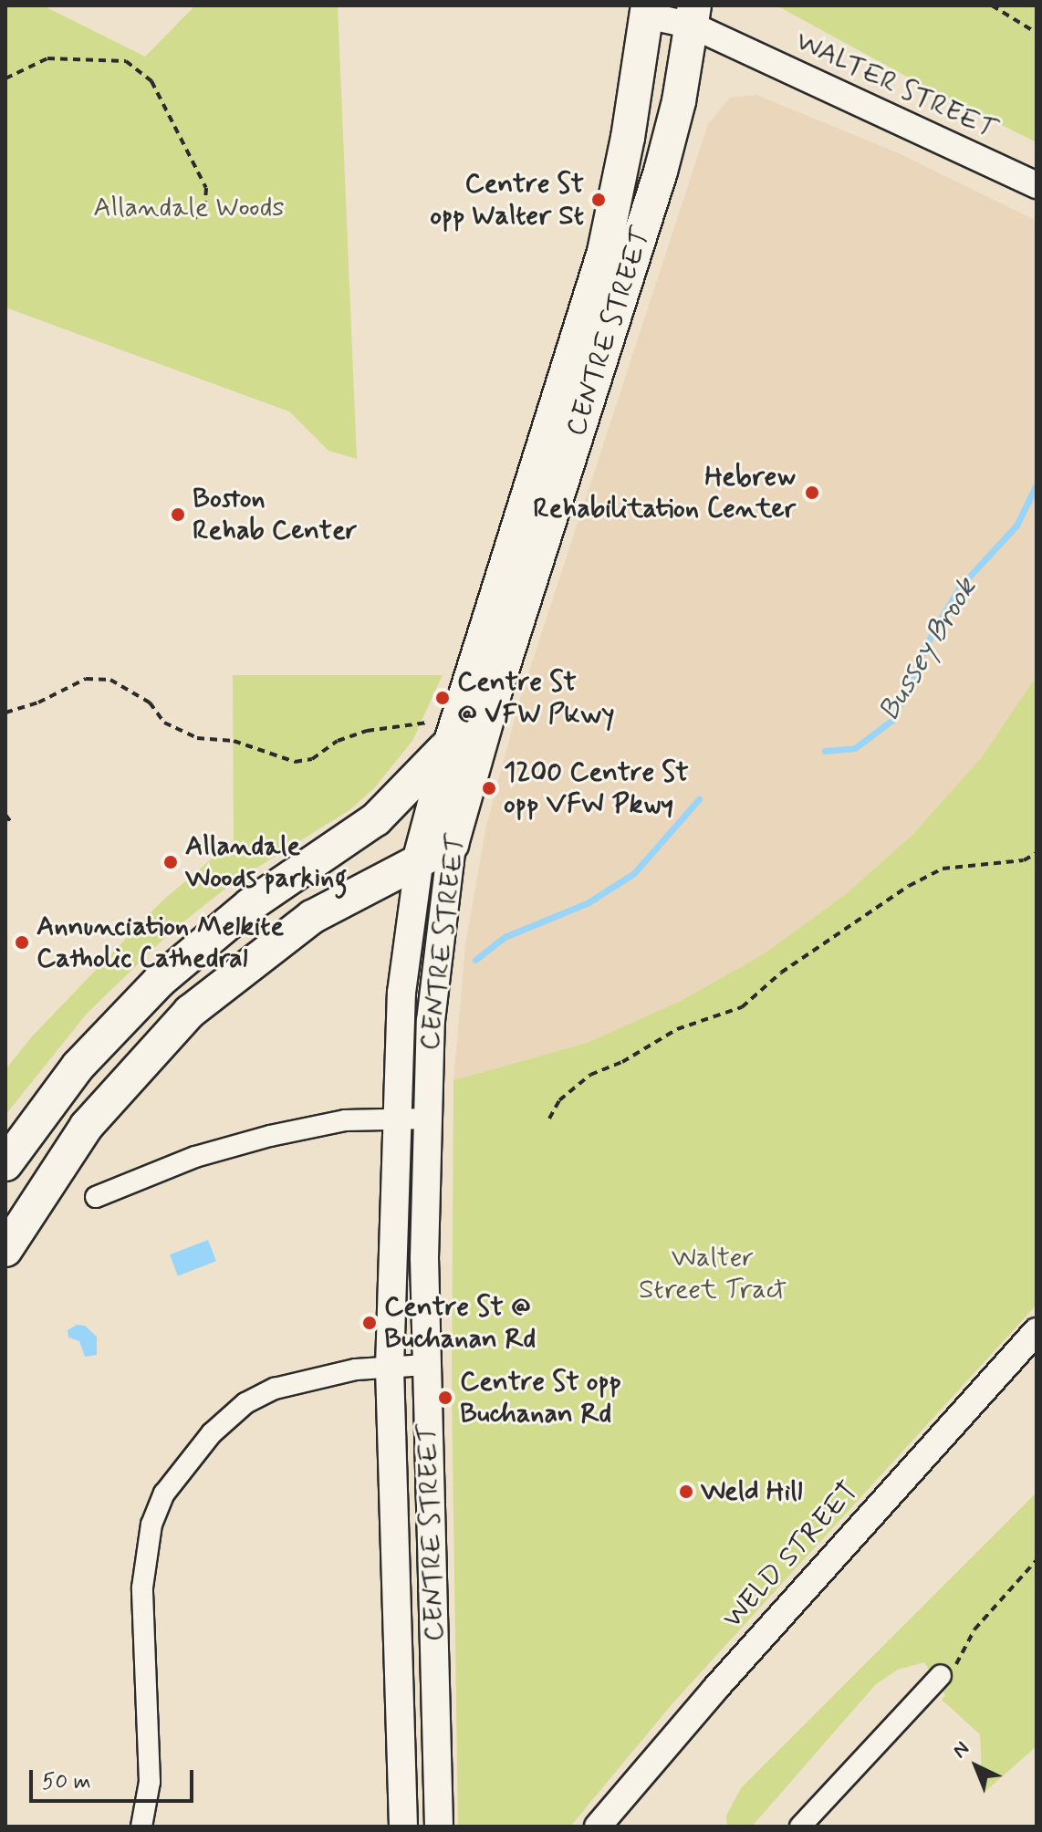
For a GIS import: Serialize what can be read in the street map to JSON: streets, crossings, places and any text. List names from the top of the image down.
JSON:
{
  "streets": {
    "highway": ["CENTRE STREET"],
    "street": ["WALTER STREET", "WELD STREET"]
  },
  "crossings": [
    ["WALTER STREET", "CENTRE STREET"]
  ],
  "water": ["Bussey Brook"],
  "parks": ["Allandale Woods", "Walter Street Tract"],
  "places": [
    "Centre St opp Walter St",
    "Hebrew Rehabilitation Center",
    "Boston Rehab Center",
    "Centre St @ VFW Pkwy",
    "1200 Centre St opp VFW Pkwy",
    "Allandale Woods parking",
    "Annunciation Melkite Catholic Cathedral",
    "Centre St @ Buchanan Rd",
    "Centre St opp Buchanan Rd",
    "Weld Hill"
  ],
  "scale_bar": "50 m",
  "north": "top left"
}
